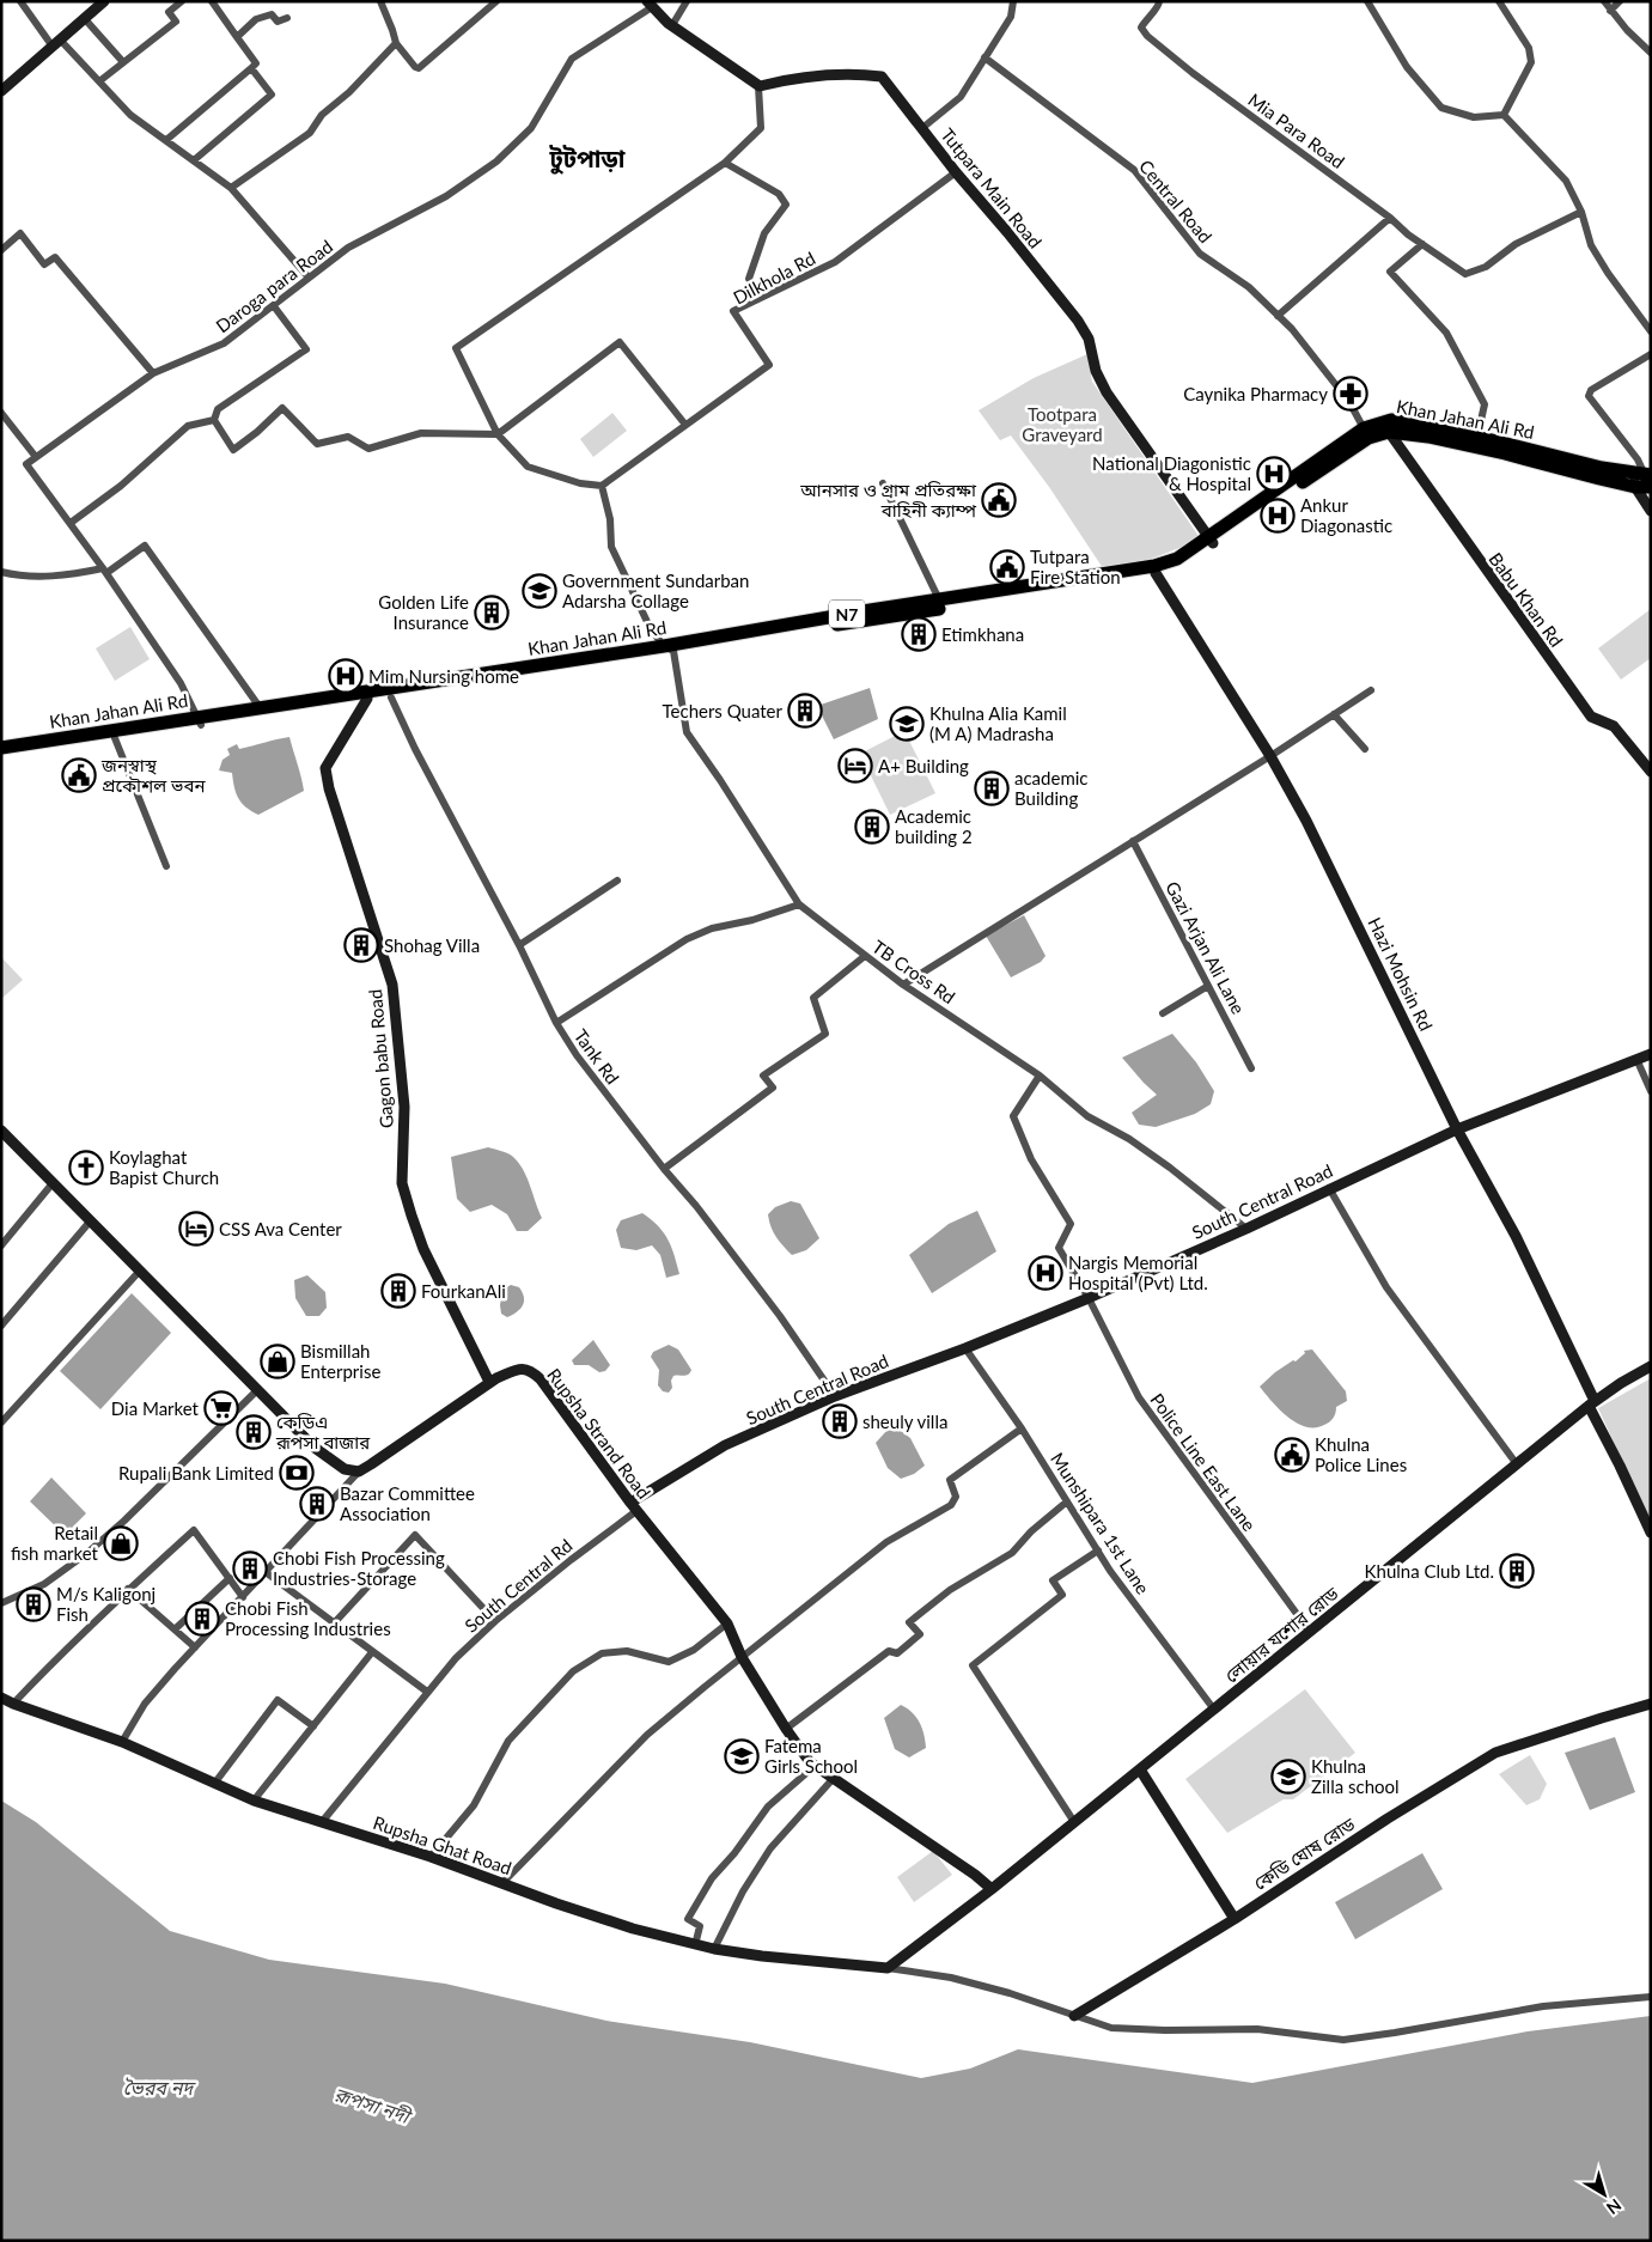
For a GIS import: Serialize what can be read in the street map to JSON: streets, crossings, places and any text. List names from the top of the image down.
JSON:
{
  "streets": {
    "highway": ["Khan Jahan Ali Rd", "N7"],
    "street": [
      "Mia Para Road",
      "Tutpara Main Road",
      "Central Road",
      "Dilkhola Rd",
      "Daroga para Road",
      "Babu Khan Rd",
      "Gazi Arjan Ali Lane",
      "TB Cross Rd",
      "Hazi Mohsin Rd",
      "Tank Rd",
      "Gagon babu Road",
      "South Central Road",
      "Rupsha Strand Road",
      "Police Line East Lane",
      "Munshipara 1st Lane",
      "South Central Rd",
      "লোয়ার যশোর রোড",
      "Rupsha Ghat Road",
      "কেডি ঘোষ রোড"
    ]
  },
  "crossings": [
    ["Tutpara Main Road", "Dilkhola Rd"],
    ["Tutpara Main Road", "Khan Jahan Ali Rd"],
    ["Central Road", "Khan Jahan Ali Rd"],
    ["Khan Jahan Ali Rd", "Babu Khan Rd"],
    ["Khan Jahan Ali Rd", "TB Cross Rd"],
    ["Khan Jahan Ali Rd", "Hazi Mohsin Rd"],
    ["Khan Jahan Ali Rd", "Tank Rd"],
    ["Khan Jahan Ali Rd", "Gagon babu Road"],
    ["TB Cross Rd", "South Central Road"],
    ["TB Cross Rd", "Police Line East Lane"],
    ["Hazi Mohsin Rd", "South Central Road"],
    ["Hazi Mohsin Rd", "লোয়ার যশোর রোড"],
    ["Tank Rd", "South Central Road"],
    ["Gagon babu Road", "Rupsha Strand Road"],
    ["South Central Road", "Rupsha Strand Road"],
    ["South Central Road", "Police Line East Lane"],
    ["South Central Road", "Munshipara 1st Lane"],
    ["South Central Road", "South Central Rd"],
    ["Rupsha Strand Road", "South Central Rd"],
    ["Rupsha Strand Road", "লোয়ার যশোর রোড"],
    ["Police Line East Lane", "লোয়ার যশোর রোড"],
    ["Munshipara 1st Lane", "লোয়ার যশোর রোড"],
    ["South Central Rd", "Rupsha Ghat Road"],
    ["লোয়ার যশোর রোড", "Rupsha Ghat Road"]
  ],
  "districts": ["টুটপাড়া"],
  "water": ["ভৈরব নদ", "রূপসা নদী"],
  "parks": ["Tootpara Graveyard"],
  "places": {
    "pharmacy": ["Caynika Pharmacy"],
    "hospital": [
      "National Diagonistic & Hospital",
      "Ankur Diagonastic",
      "Mim Nursing home",
      "Nargis Memorial Hospital (Pvt) Ltd."
    ],
    "public building": [
      "আনসার ও গ্রাম প্রতিরক্ষা বাহিনী ক্যাম্প",
      "Tutpara Fire Station",
      "জনস্বাস্থ প্রকৌশল ভবন",
      "Khulna Police Lines"
    ],
    "school or university": [
      "Government Sundarban Adarsha Collage",
      "Khulna Alia Kamil (M A) Madrasha",
      "Fatema Girls School",
      "Khulna Zilla school"
    ],
    "building": [
      "Golden Life Insurance",
      "Etimkhana",
      "Techers Quater",
      "academic Building",
      "Academic building 2",
      "Shohag Villa",
      "FourkanAli",
      "sheuly villa",
      "কেডিএ রূপসা বাজার",
      "Bazar Committee Association",
      "Chobi Fish Processing Industries-Storage",
      "Khulna Club Ltd.",
      "M/s Kaligonj Fish",
      "Chobi Fish Processing Industries"
    ],
    "hotel": ["A+ Building", "CSS Ava Center"],
    "church": ["Koylaghat Bapist Church"],
    "shop": ["Bismillah Enterprise", "Retail fish market"],
    "supermarket": ["Dia Market"],
    "bank": ["Rupali Bank Limited"]
  },
  "north": "bottom right"
}
